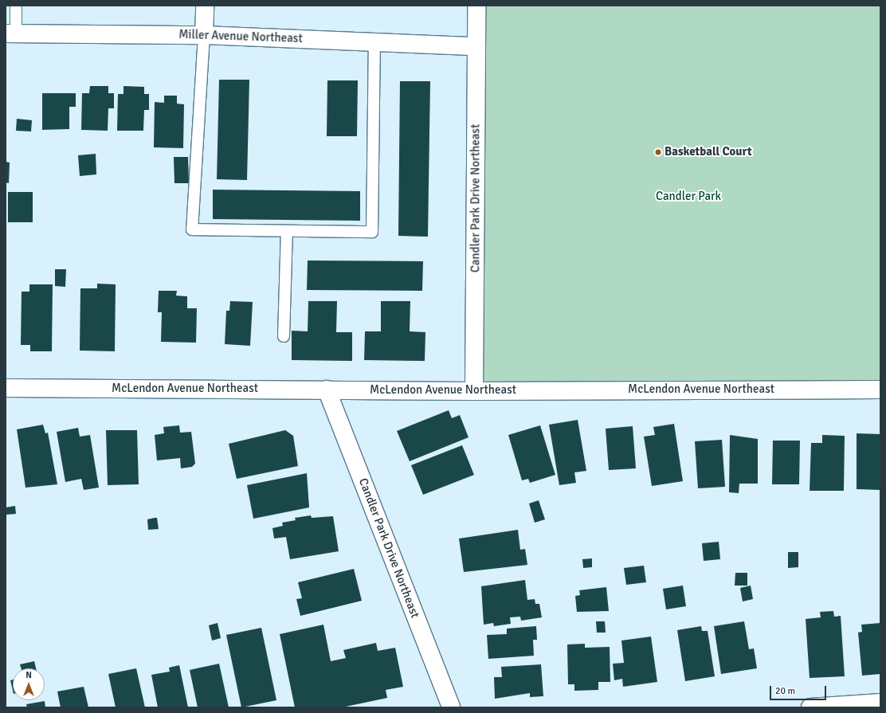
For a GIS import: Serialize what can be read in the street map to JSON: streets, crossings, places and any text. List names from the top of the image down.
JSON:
{
  "streets": {
    "street": ["Miller Avenue Northeast", "Candler Park Drive Northeast", "McLendon Avenue Northeast"]
  },
  "crossings": [
    ["Miller Avenue Northeast", "Candler Park Drive Northeast"],
    ["Candler Park Drive Northeast", "McLendon Avenue Northeast"]
  ],
  "parks": ["Candler Park"],
  "places": ["Basketball Court"],
  "scale_bar": "20 m",
  "north": "top"
}
